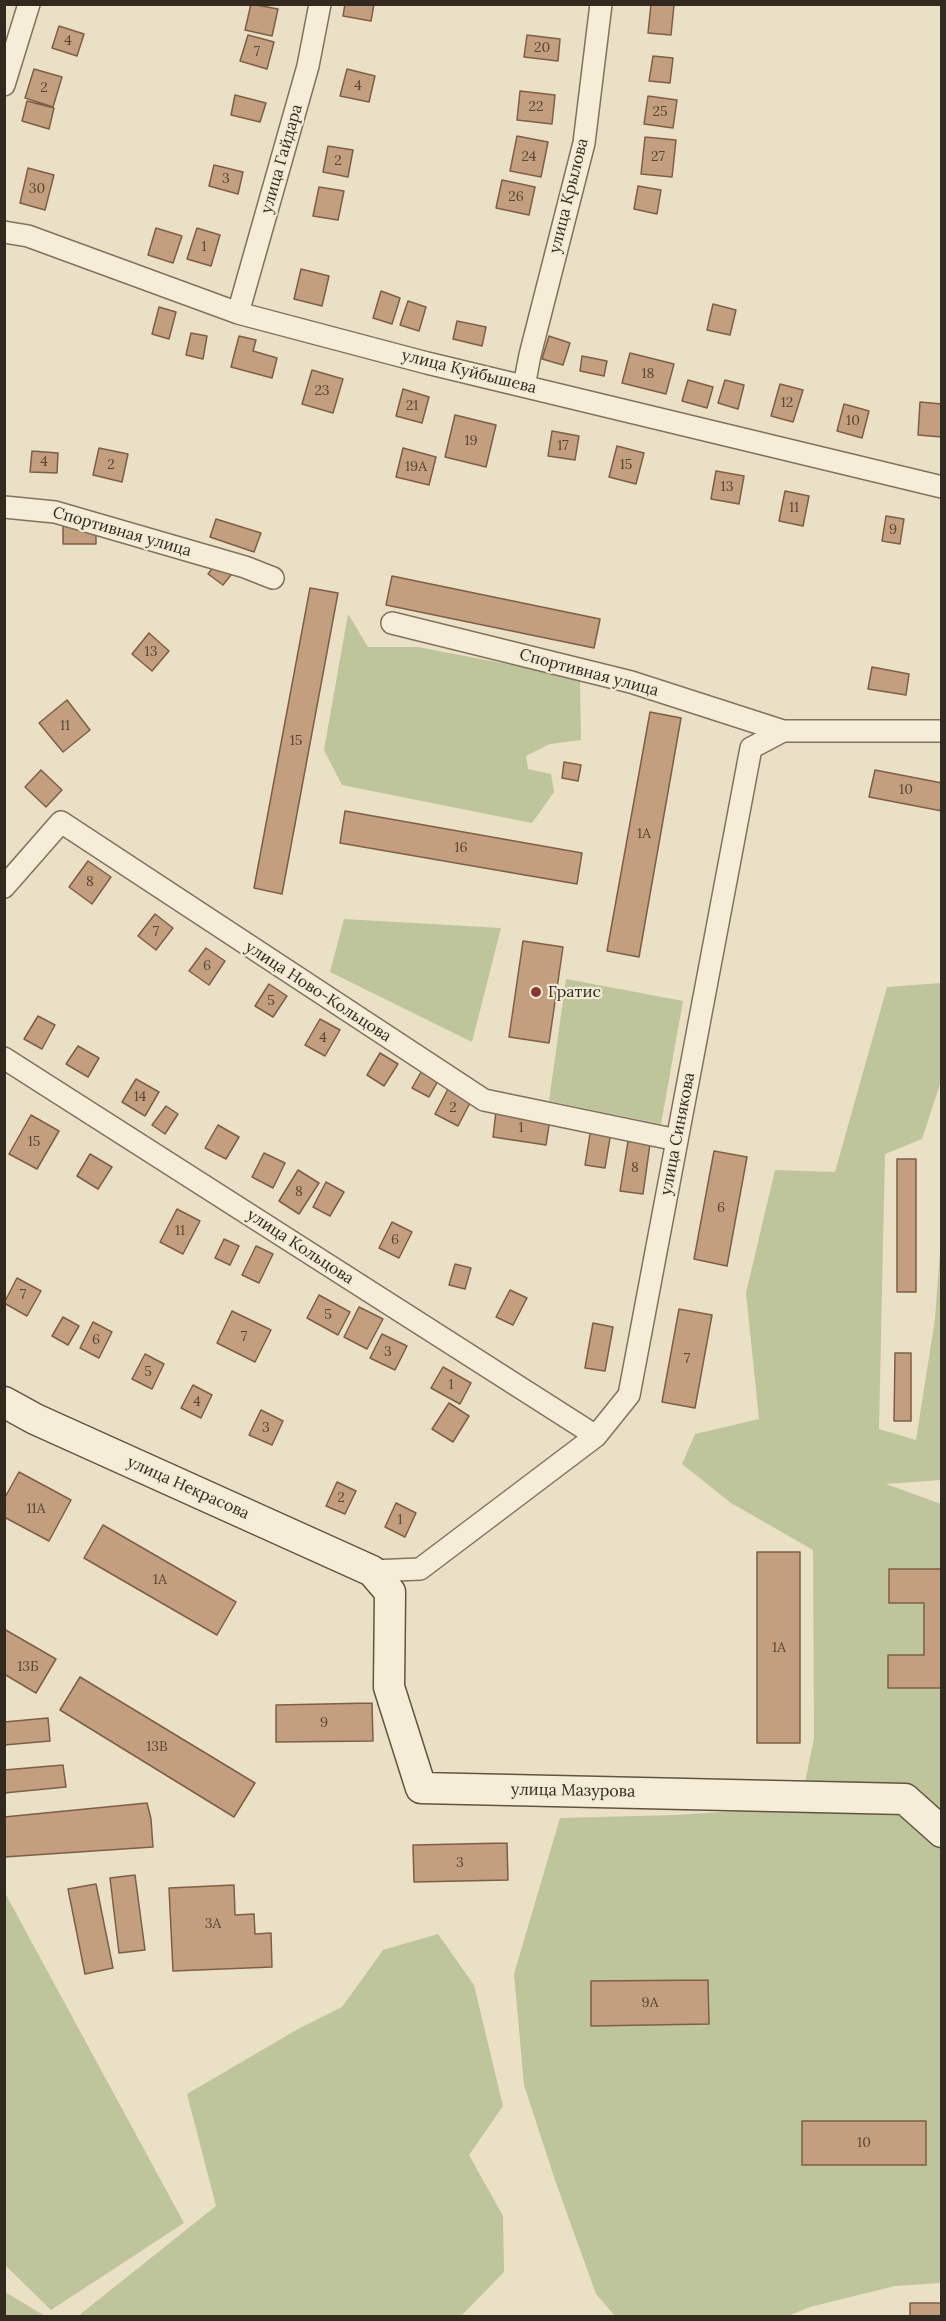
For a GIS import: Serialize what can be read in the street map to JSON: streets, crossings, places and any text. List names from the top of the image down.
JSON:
{
  "streets": {
    "street": [
      "улица Гайдара",
      "улица Крылова",
      "улица Куйбышева",
      "Спортивная улица",
      "улица Ново-Кольцова",
      "улица Синякова",
      "улица Кольцова",
      "улица Некрасова",
      "улица Мазурова"
    ]
  },
  "crossings": [
    ["улица Гайдара", "улица Куйбышева"],
    ["улица Крылова", "улица Куйбышева"],
    ["Спортивная улица", "улица Синякова"],
    ["улица Ново-Кольцова", "улица Синякова"],
    ["улица Синякова", "улица Кольцова"],
    ["улица Синякова", "улица Некрасова"],
    ["улица Синякова", "улица Мазурова"],
    ["улица Некрасова", "улица Мазурова"]
  ],
  "places": ["Гратис"],
  "house_numbers": [
    "4",
    "20",
    "7",
    "4",
    "2",
    "22",
    "25",
    "24",
    "27",
    "2",
    "3",
    "30",
    "26",
    "1",
    "18",
    "23",
    "12",
    "21",
    "10",
    "19",
    "17",
    "4",
    "2",
    "15",
    "19А",
    "13",
    "11",
    "9",
    "13",
    "11",
    "15",
    "10",
    "1А",
    "16",
    "8",
    "7",
    "6",
    "5",
    "4",
    "14",
    "2",
    "1",
    "15",
    "8",
    "8",
    "6",
    "11",
    "6",
    "7",
    "5",
    "7",
    "6",
    "3",
    "7",
    "5",
    "1",
    "4",
    "3",
    "2",
    "11А",
    "1",
    "1А",
    "1А",
    "13Б",
    "9",
    "13В",
    "3",
    "3А",
    "9А",
    "10"
  ]
}
